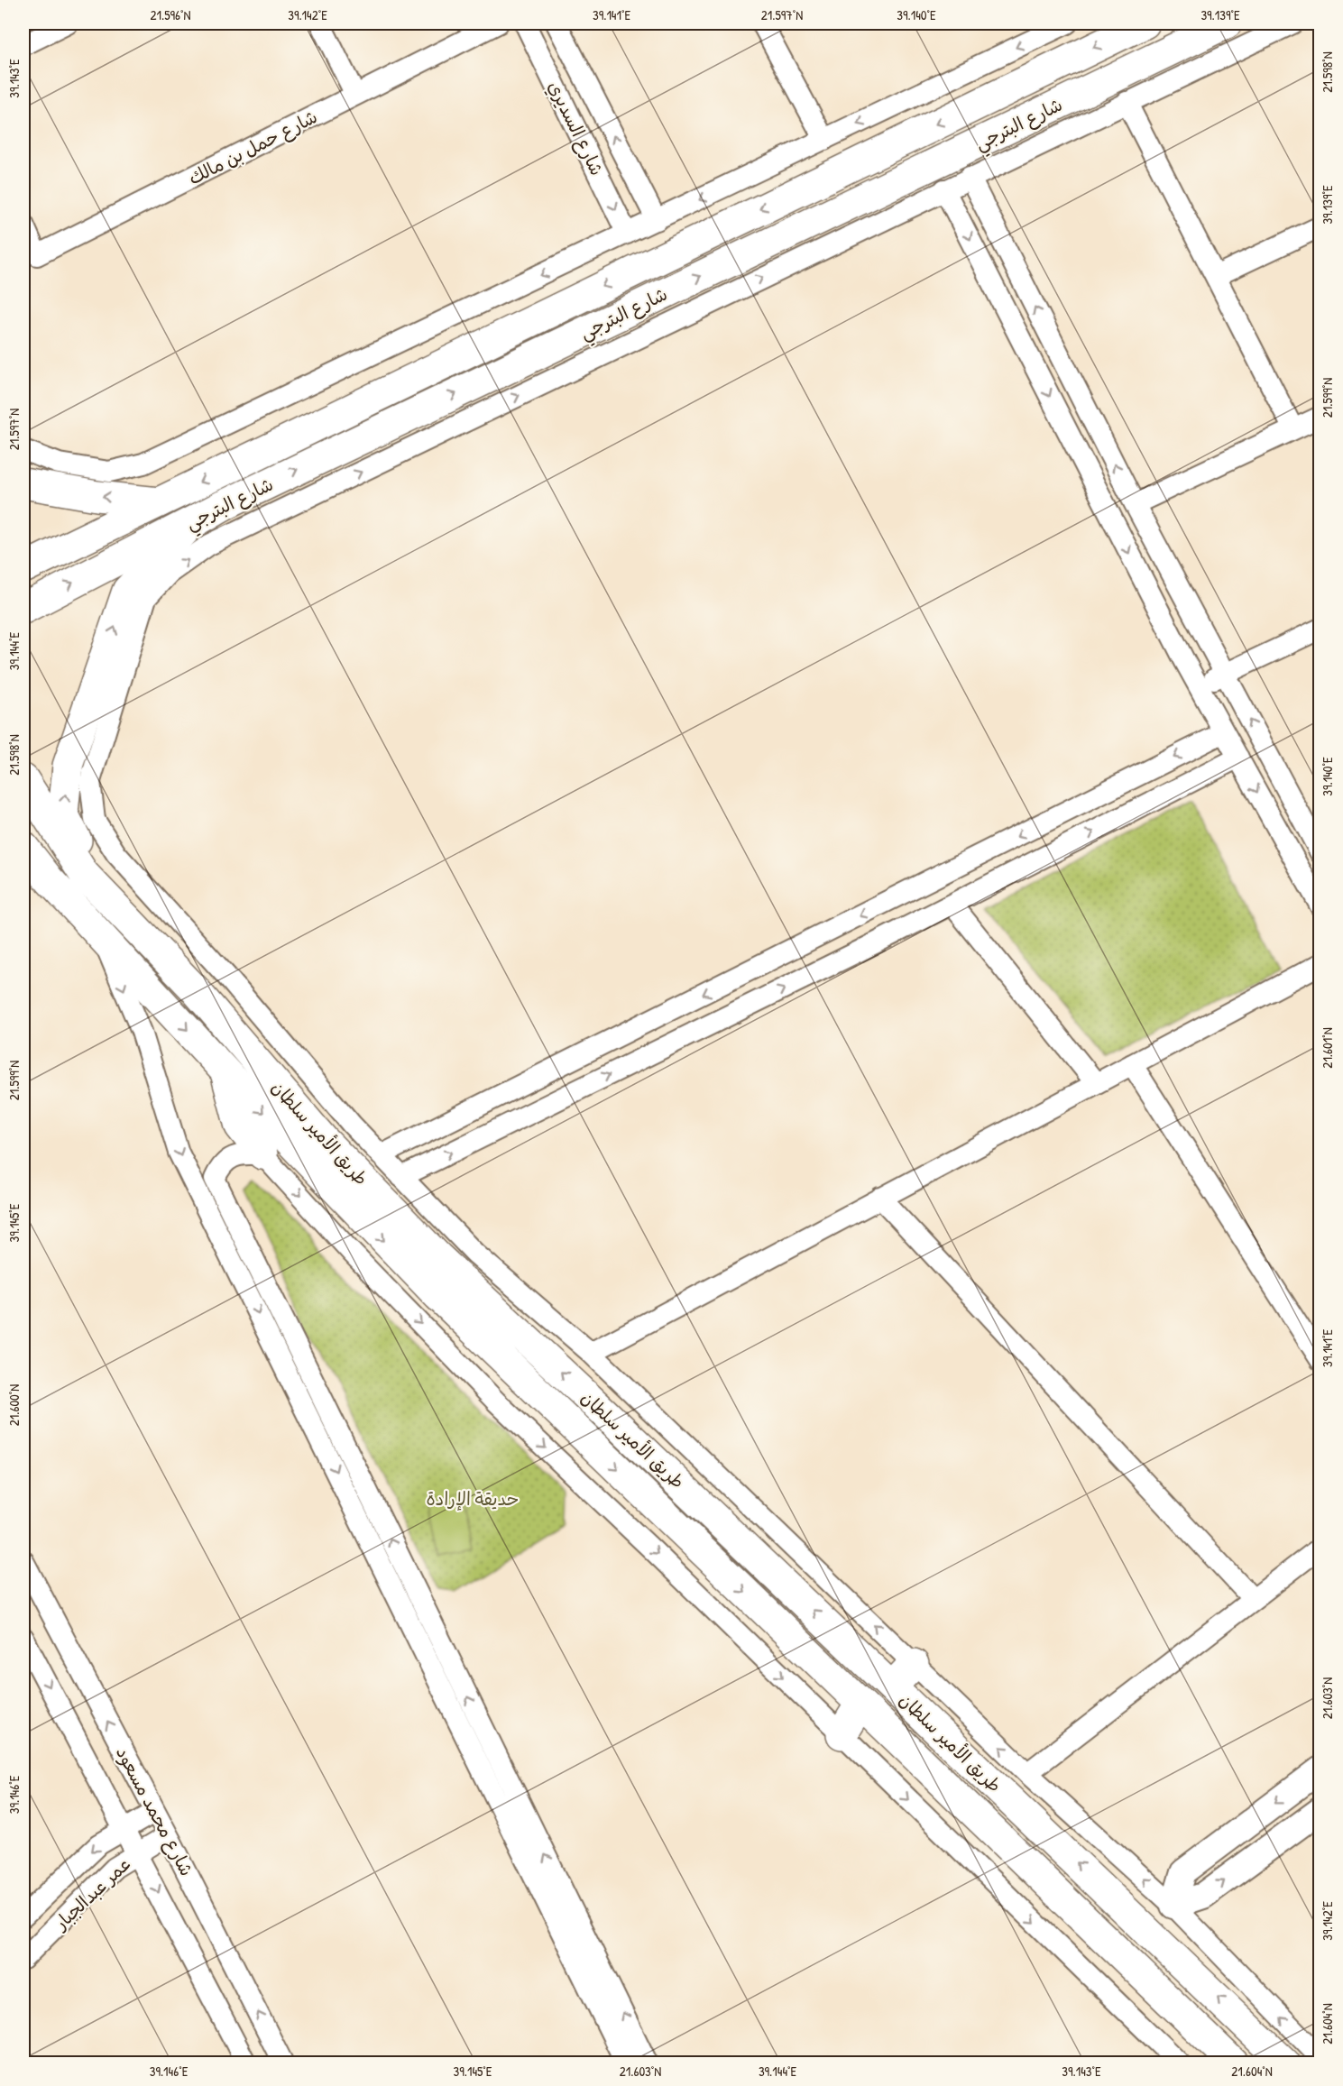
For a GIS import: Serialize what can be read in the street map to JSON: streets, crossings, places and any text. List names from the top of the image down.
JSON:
{
  "streets": {
    "main road": ["شارع البترجي", "طريق الأمير سلطان"],
    "street": [
      "شارع السديري",
      "شارع حمل بن مالك",
      "شارع محمد مسعود",
      "عمر عبدالجبار"
    ]
  },
  "crossings": [
    ["شارع محمد مسعود", "عمر عبدالجبار"]
  ],
  "parks": ["حديقة الإرادة"],
  "coordinates": [
    "21.596°N",
    "39.142°E",
    "39.141°E",
    "21.597°N",
    "39.140°E",
    "39.139°E",
    "21.598°N",
    "39.143°E",
    "21.599°N",
    "39.144°E",
    "21.601°N",
    "39.145°E",
    "21.600°N",
    "21.603°N",
    "39.146°E",
    "21.604°N"
  ]
}
